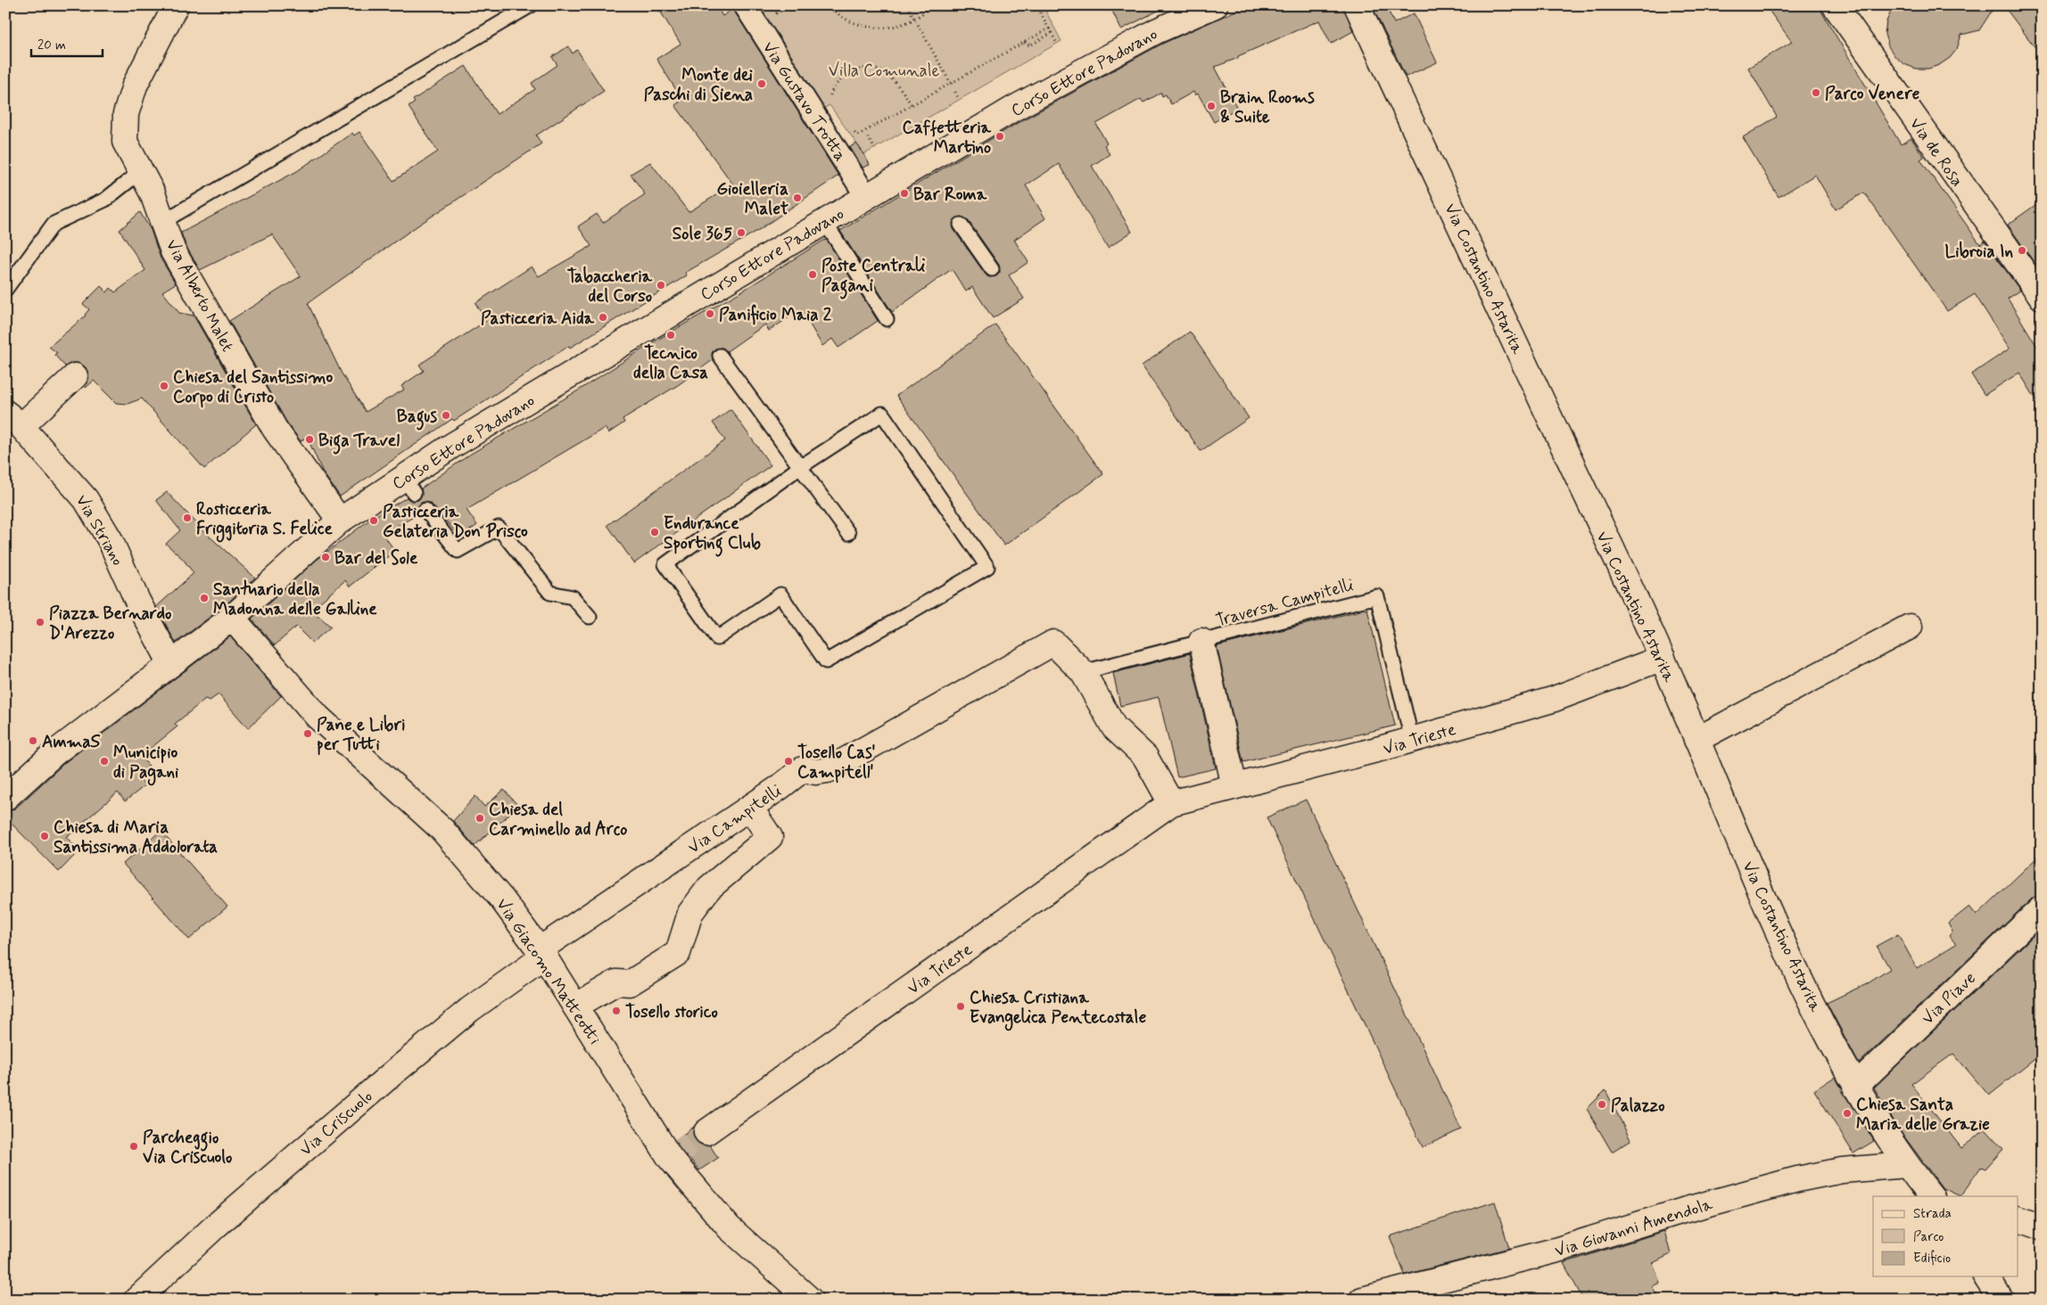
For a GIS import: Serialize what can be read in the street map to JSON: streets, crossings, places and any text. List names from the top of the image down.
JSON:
{
  "streets": {
    "street": [
      "Corso Ettore Padovano",
      "Via Gustavo Trotta",
      "Via de Rosa",
      "Via Costantino Astarita",
      "Via Alberto Malet",
      "Via Striano",
      "Via Trieste",
      "Via Campitelli",
      "Via Giacomo Matteotti",
      "Via Piave",
      "Via Criscuolo",
      "Via Giovanni Amendola"
    ],
    "lane": ["Traversa Campitelli"]
  },
  "crossings": [
    ["Corso Ettore Padovano", "Via Gustavo Trotta"],
    ["Corso Ettore Padovano", "Via Alberto Malet"],
    ["Corso Ettore Padovano", "Via Giacomo Matteotti"],
    ["Via Costantino Astarita", "Via Trieste"],
    ["Via Costantino Astarita", "Via Piave"],
    ["Via Costantino Astarita", "Via Giovanni Amendola"],
    ["Traversa Campitelli", "Via Trieste"],
    ["Traversa Campitelli", "Via Campitelli"],
    ["Via Campitelli", "Via Giacomo Matteotti"],
    ["Via Campitelli", "Via Criscuolo"],
    ["Via Giacomo Matteotti", "Via Criscuolo"]
  ],
  "parks": ["Villa Comunale"],
  "places": [
    "Monte dei Paschi di Siena",
    "Parco Venere",
    "Brain Rooms & Suite",
    "Caffetteria Martino",
    "Bar Roma",
    "Gioielleria Malet",
    "Sole 365",
    "Libroia In",
    "Poste Centrali Pagani",
    "Tabaccheria del Corso",
    "Panificio Maia 2",
    "Pasticceria Aida",
    "Tecnico della Casa",
    "Chiesa del Santissimo Corpo di Cristo",
    "Bagus",
    "Biga Travel",
    "Rosticceria Friggitoria S. Felice",
    "Pasticceria Gelateria Don Prisco",
    "Endurance Sporting Club",
    "Bar del Sole",
    "Santuario della Madonna delle Galline",
    "Piazza Bernardo D'Arezzo",
    "Pane e Libri per Tutti",
    "AmmaS",
    "Municipio di Pagani",
    "Tosello Cas' Campitell'",
    "Chiesa del Carminello ad Arco",
    "Chiesa di Maria Santissima Addolorata",
    "Chiesa Cristiana Evangelica Pentecostale",
    "Tosello storico",
    "Palazzo",
    "Chiesa Santa Maria delle Grazie",
    "Parcheggio Via Criscuolo"
  ],
  "legend": ["Strada", "Parco", "Edificio"],
  "scale_bar": "20 m"
}
